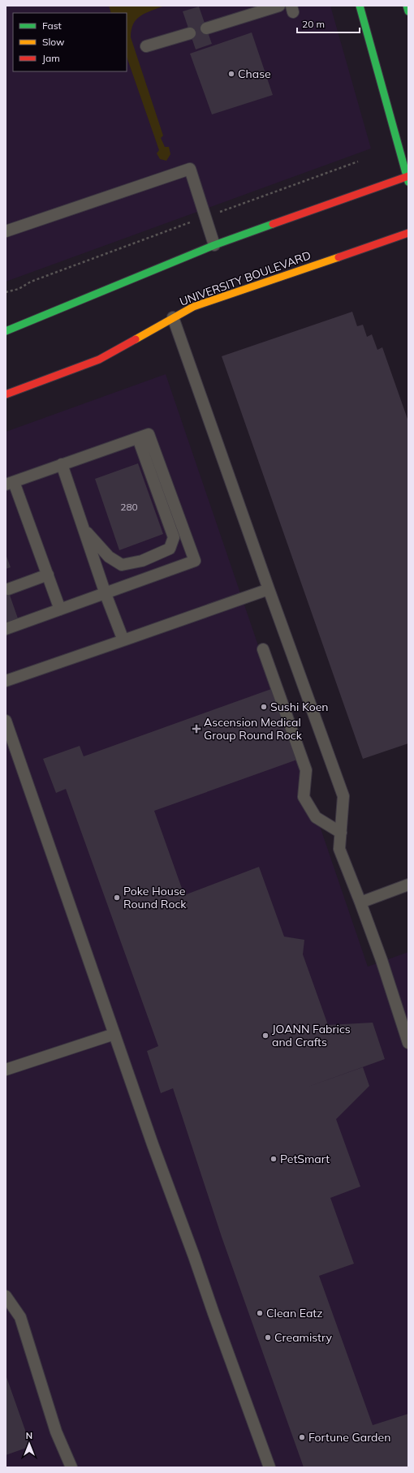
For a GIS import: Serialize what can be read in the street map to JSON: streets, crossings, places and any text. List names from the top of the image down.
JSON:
{
  "streets": {
    "main road": ["UNIVERSITY BOULEVARD"]
  },
  "places": {
    "other": [
      "Chase",
      "Sushi Koen",
      "Poke House Round Rock",
      "JOANN Fabrics and Crafts",
      "PetSmart",
      "Clean Eatz",
      "Creamistry",
      "Fortune Garden"
    ],
    "health": ["Ascension Medical Group Round Rock"]
  },
  "house_numbers": ["280"],
  "legend": ["Fast", "Slow", "Jam"],
  "scale_bar": "20 m",
  "north": "top"
}
